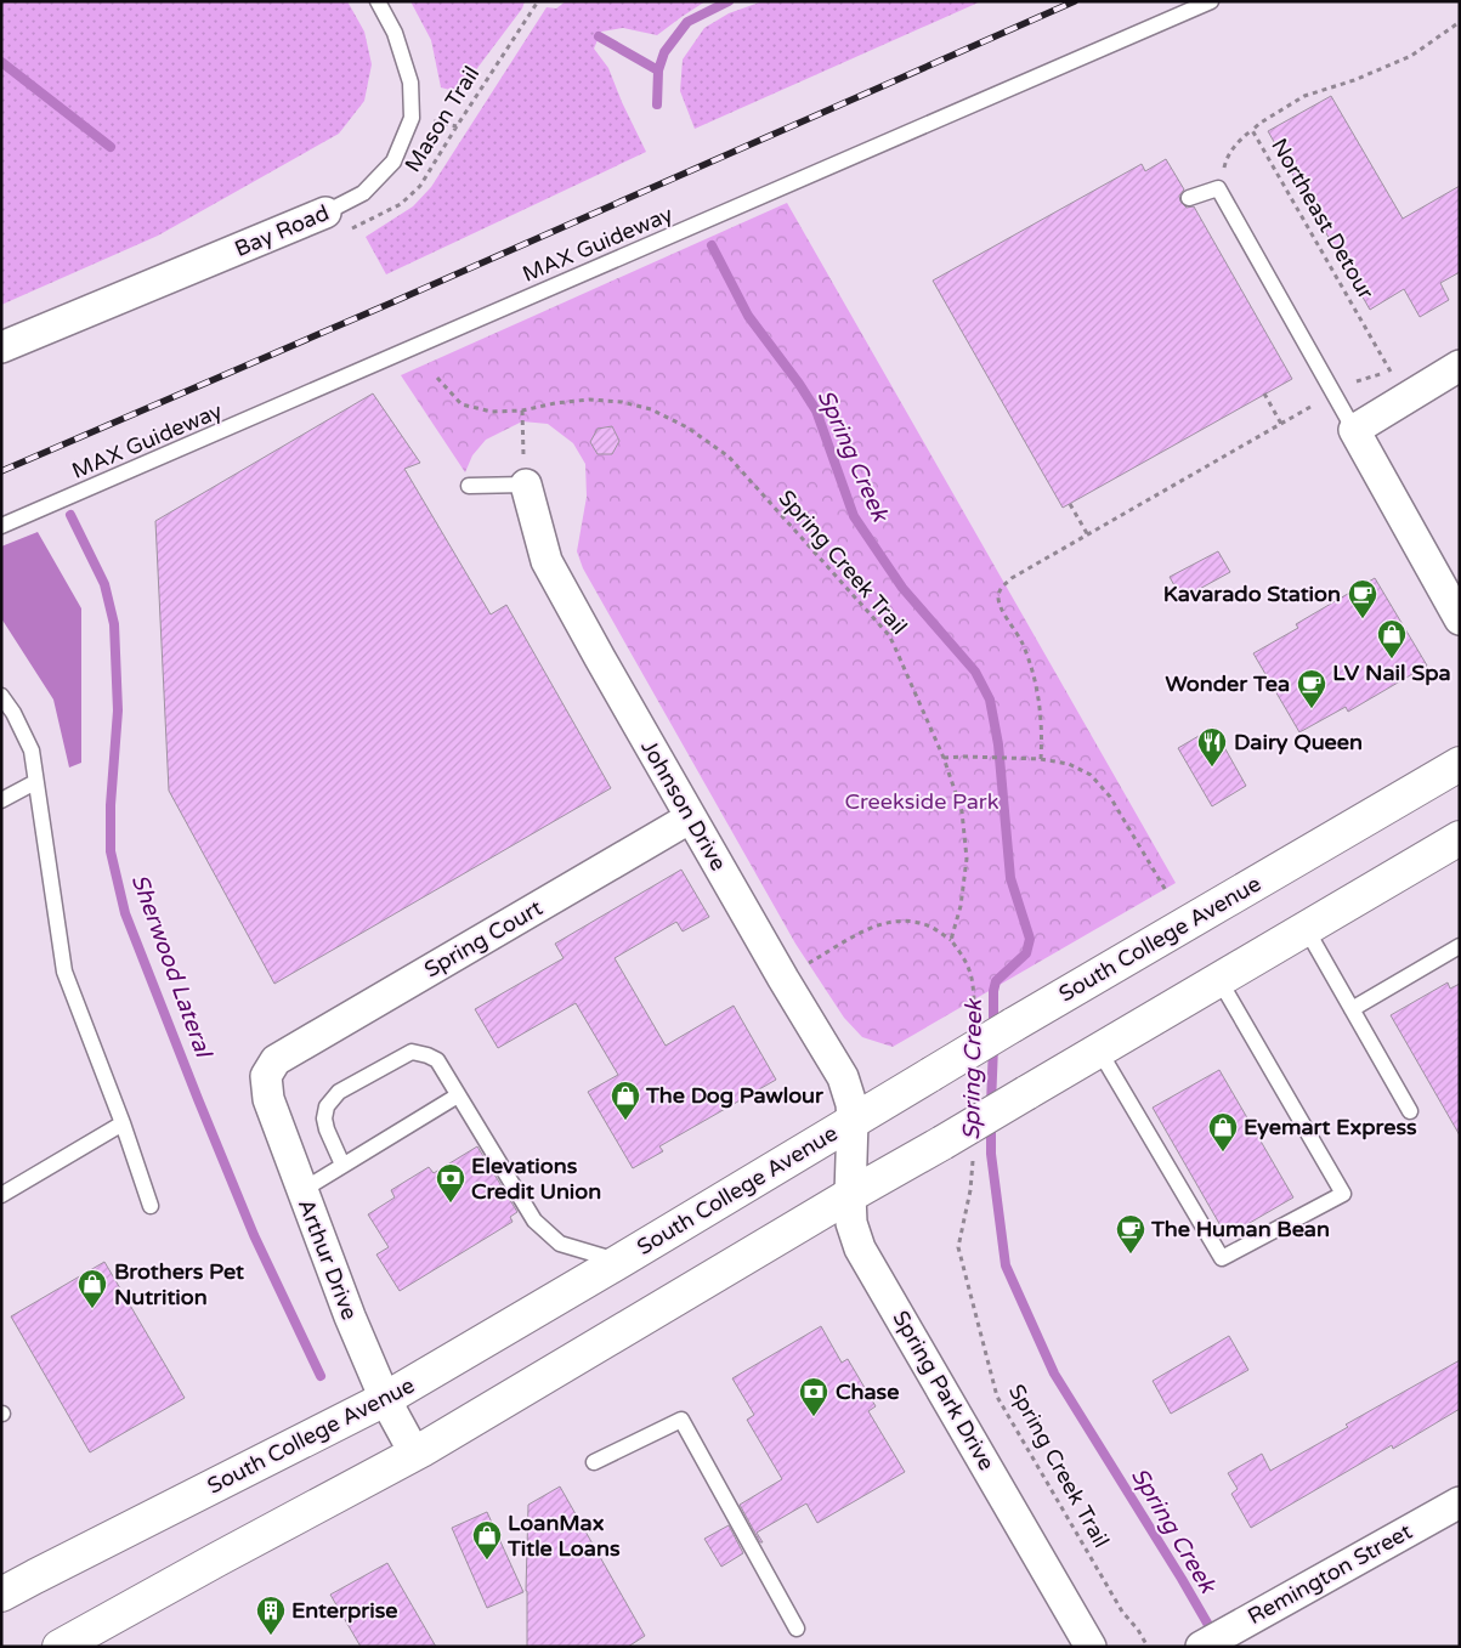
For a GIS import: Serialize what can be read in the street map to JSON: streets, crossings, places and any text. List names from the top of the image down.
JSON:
{
  "streets": {
    "highway": ["South College Avenue"],
    "street": [
      "Bay Road",
      "Johnson Drive",
      "Spring Court",
      "Arthur Drive",
      "Spring Park Drive",
      "Remington Street"
    ],
    "lane": ["MAX Guideway"],
    "path": ["Mason Trail", "Northeast Detour", "Spring Creek Trail"]
  },
  "crossings": [
    ["Johnson Drive", "Spring Court"],
    ["Johnson Drive", "South College Avenue"],
    ["Johnson Drive", "Spring Park Drive"],
    ["Spring Court", "Arthur Drive"],
    ["South College Avenue", "Arthur Drive"],
    ["South College Avenue", "Spring Park Drive"]
  ],
  "water": ["Spring Creek", "Sherwood Lateral"],
  "parks": ["Creekside Park"],
  "places": {
    "cafe": ["Kavarado Station", "Wonder Tea", "The Human Bean"],
    "shop": [
      "LV Nail Spa",
      "The Dog Pawlour",
      "Eyemart Express",
      "Brothers Pet Nutrition",
      "LoanMax Title Loans"
    ],
    "restaurant": ["Dairy Queen"],
    "bank": ["Elevations Credit Union", "Chase"],
    "building": ["Enterprise"]
  }
}
